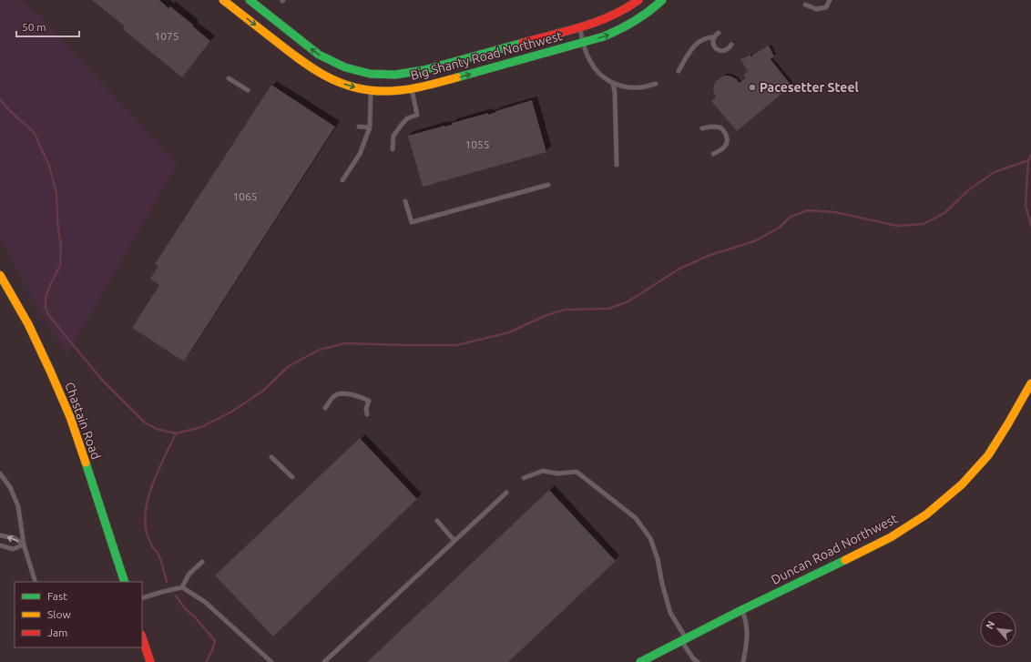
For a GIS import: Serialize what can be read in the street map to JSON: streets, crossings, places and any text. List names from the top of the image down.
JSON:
{
  "streets": {
    "street": ["Big Shanty Road Northwest", "Chastain Road", "Duncan Road Northwest"]
  },
  "places": ["Pacesetter Steel"],
  "house_numbers": ["1075", "1055", "1065"],
  "legend": ["Fast", "Slow", "Jam"],
  "scale_bar": "50 m",
  "north": "top left"
}
